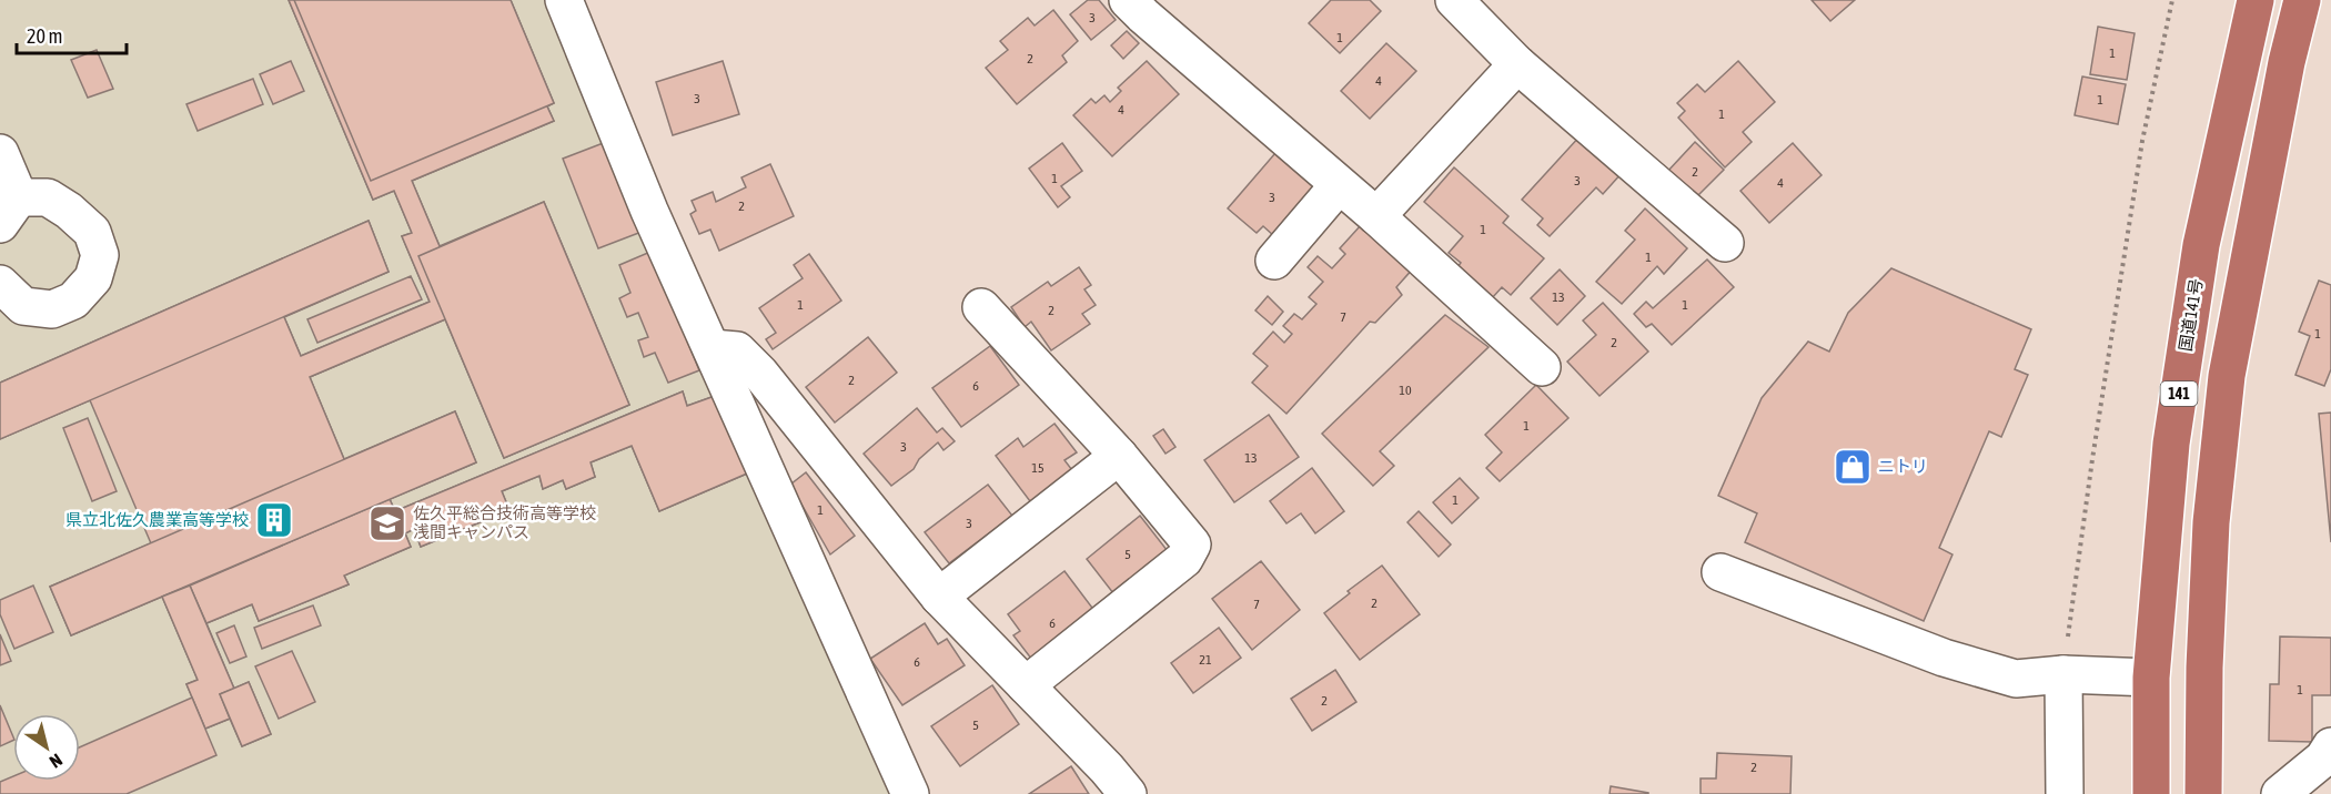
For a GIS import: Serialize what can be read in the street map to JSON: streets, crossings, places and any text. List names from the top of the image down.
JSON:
{
  "streets": {
    "highway": ["国道141号", "141"]
  },
  "places": {
    "shop": ["ニトリ"],
    "building": ["県立北佐久農業高等学校"],
    "school or university": ["佐久平総合技術高等学校 浅間キャンパス"]
  },
  "house_numbers": [
    "3",
    "1",
    "1",
    "2",
    "4",
    "3",
    "1",
    "4",
    "1",
    "2",
    "1",
    "3",
    "4",
    "3",
    "2",
    "1",
    "1",
    "13",
    "1",
    "1",
    "2",
    "7",
    "1",
    "2",
    "2",
    "6",
    "10",
    "1",
    "3",
    "13",
    "15",
    "1",
    "1",
    "3",
    "5",
    "2",
    "7",
    "6",
    "21",
    "6",
    "1",
    "2",
    "5",
    "2"
  ],
  "scale_bar": "20 m",
  "north": "bottom right"
}
